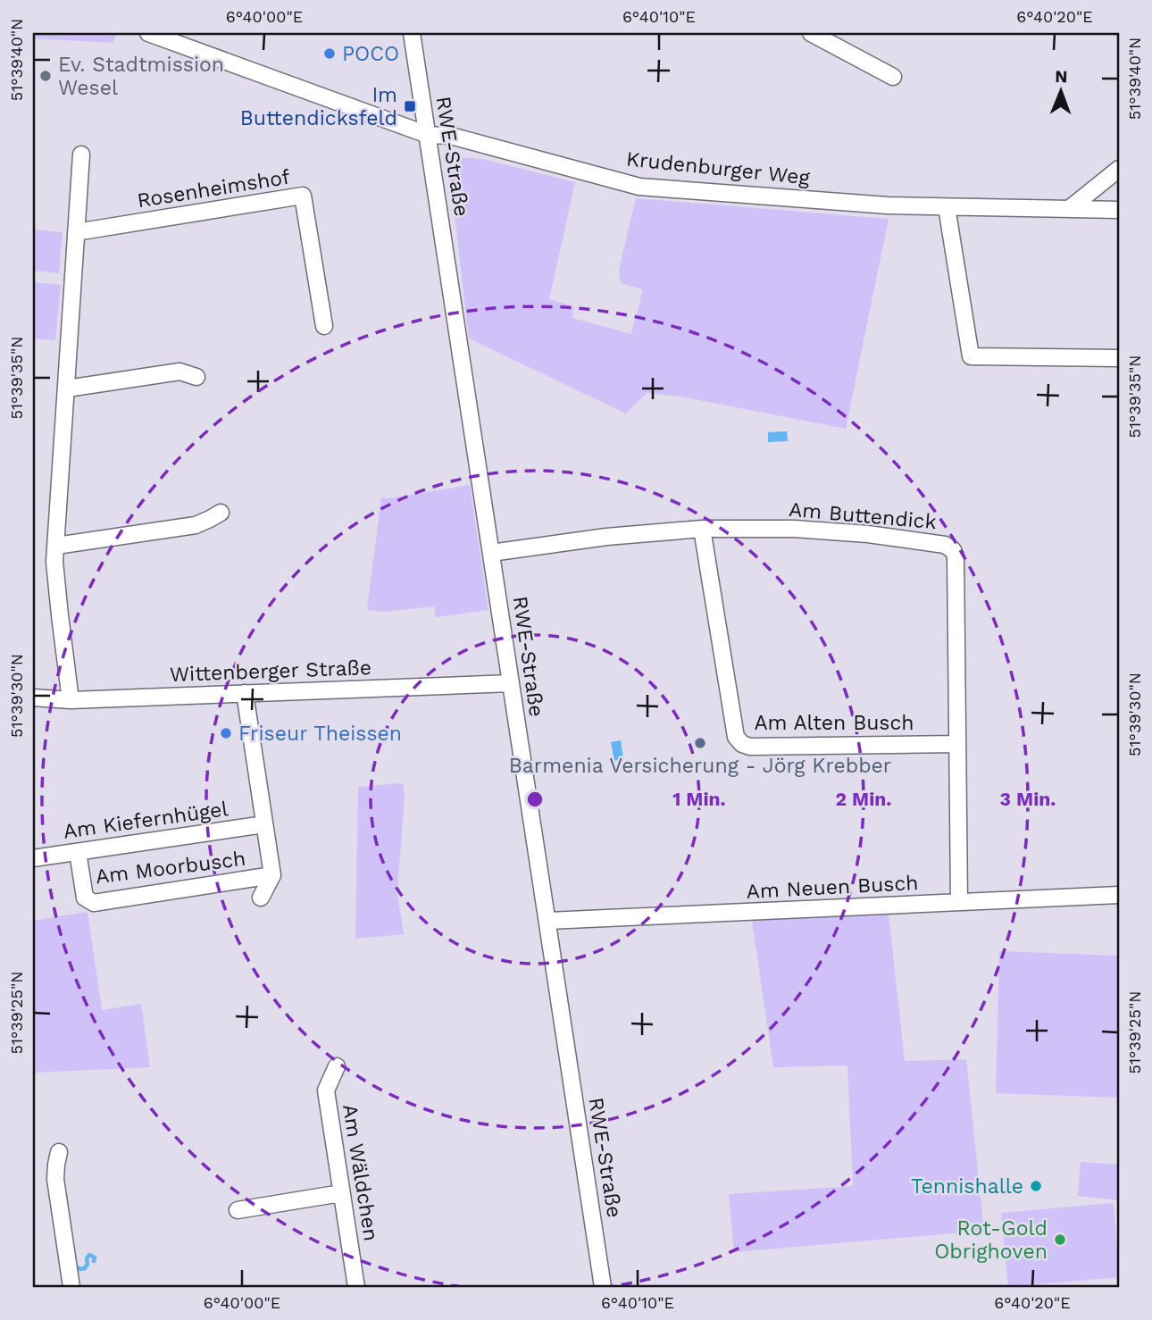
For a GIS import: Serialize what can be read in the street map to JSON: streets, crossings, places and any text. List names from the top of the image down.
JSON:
{
  "streets": {
    "street": [
      "RWE-Straße",
      "Krudenburger Weg",
      "Rosenheimshof",
      "Am Buttendick",
      "Wittenberger Straße",
      "Am Alten Busch",
      "Am Kiefernhügel",
      "Am Moorbusch",
      "Am Neuen Busch",
      "Am Wäldchen"
    ]
  },
  "crossings": [
    ["RWE-Straße", "Krudenburger Weg"],
    ["RWE-Straße", "Am Buttendick"],
    ["RWE-Straße", "Wittenberger Straße"],
    ["RWE-Straße", "Am Neuen Busch"],
    ["Am Buttendick", "Am Alten Busch"],
    ["Am Buttendick", "Am Neuen Busch"],
    ["Am Kiefernhügel", "Am Moorbusch"]
  ],
  "places": {
    "other": [
      "POCO",
      "Ev. Stadtmission Wesel",
      "Friseur Theissen",
      "Barmenia Versicherung - Jörg Krebber",
      "Tennishalle",
      "Rot-Gold Obrighoven"
    ],
    "transit": ["Im Buttendicksfeld"]
  },
  "north": "top",
  "coordinates": [
    "6°40'00\"E",
    "6°40'10\"E",
    "6°40'20\"E",
    "51°39'40\"N",
    "51°39'35\"N",
    "51°39'30\"N",
    "51°39'25\"N"
  ],
  "rings": ["1 Min.", "2 Min.", "3 Min."]
}
